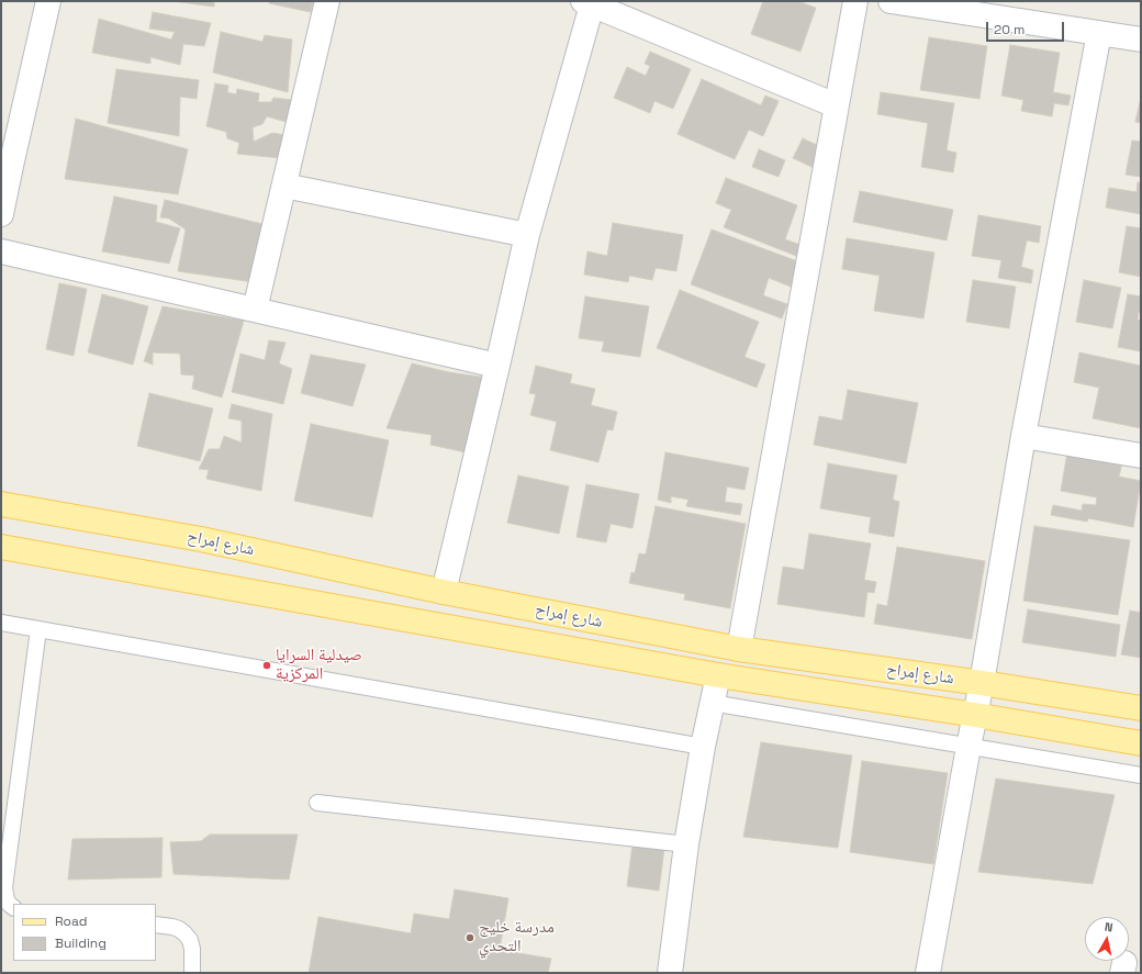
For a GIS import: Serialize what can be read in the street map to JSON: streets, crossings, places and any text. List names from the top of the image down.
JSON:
{
  "streets": {
    "main road": ["شارع إمراح"]
  },
  "places": ["صيدلية السرايا المركزية", "مدرسة خليج التحدي"],
  "legend": ["Road", "Building"],
  "scale_bar": "20 m",
  "north": "top"
}
